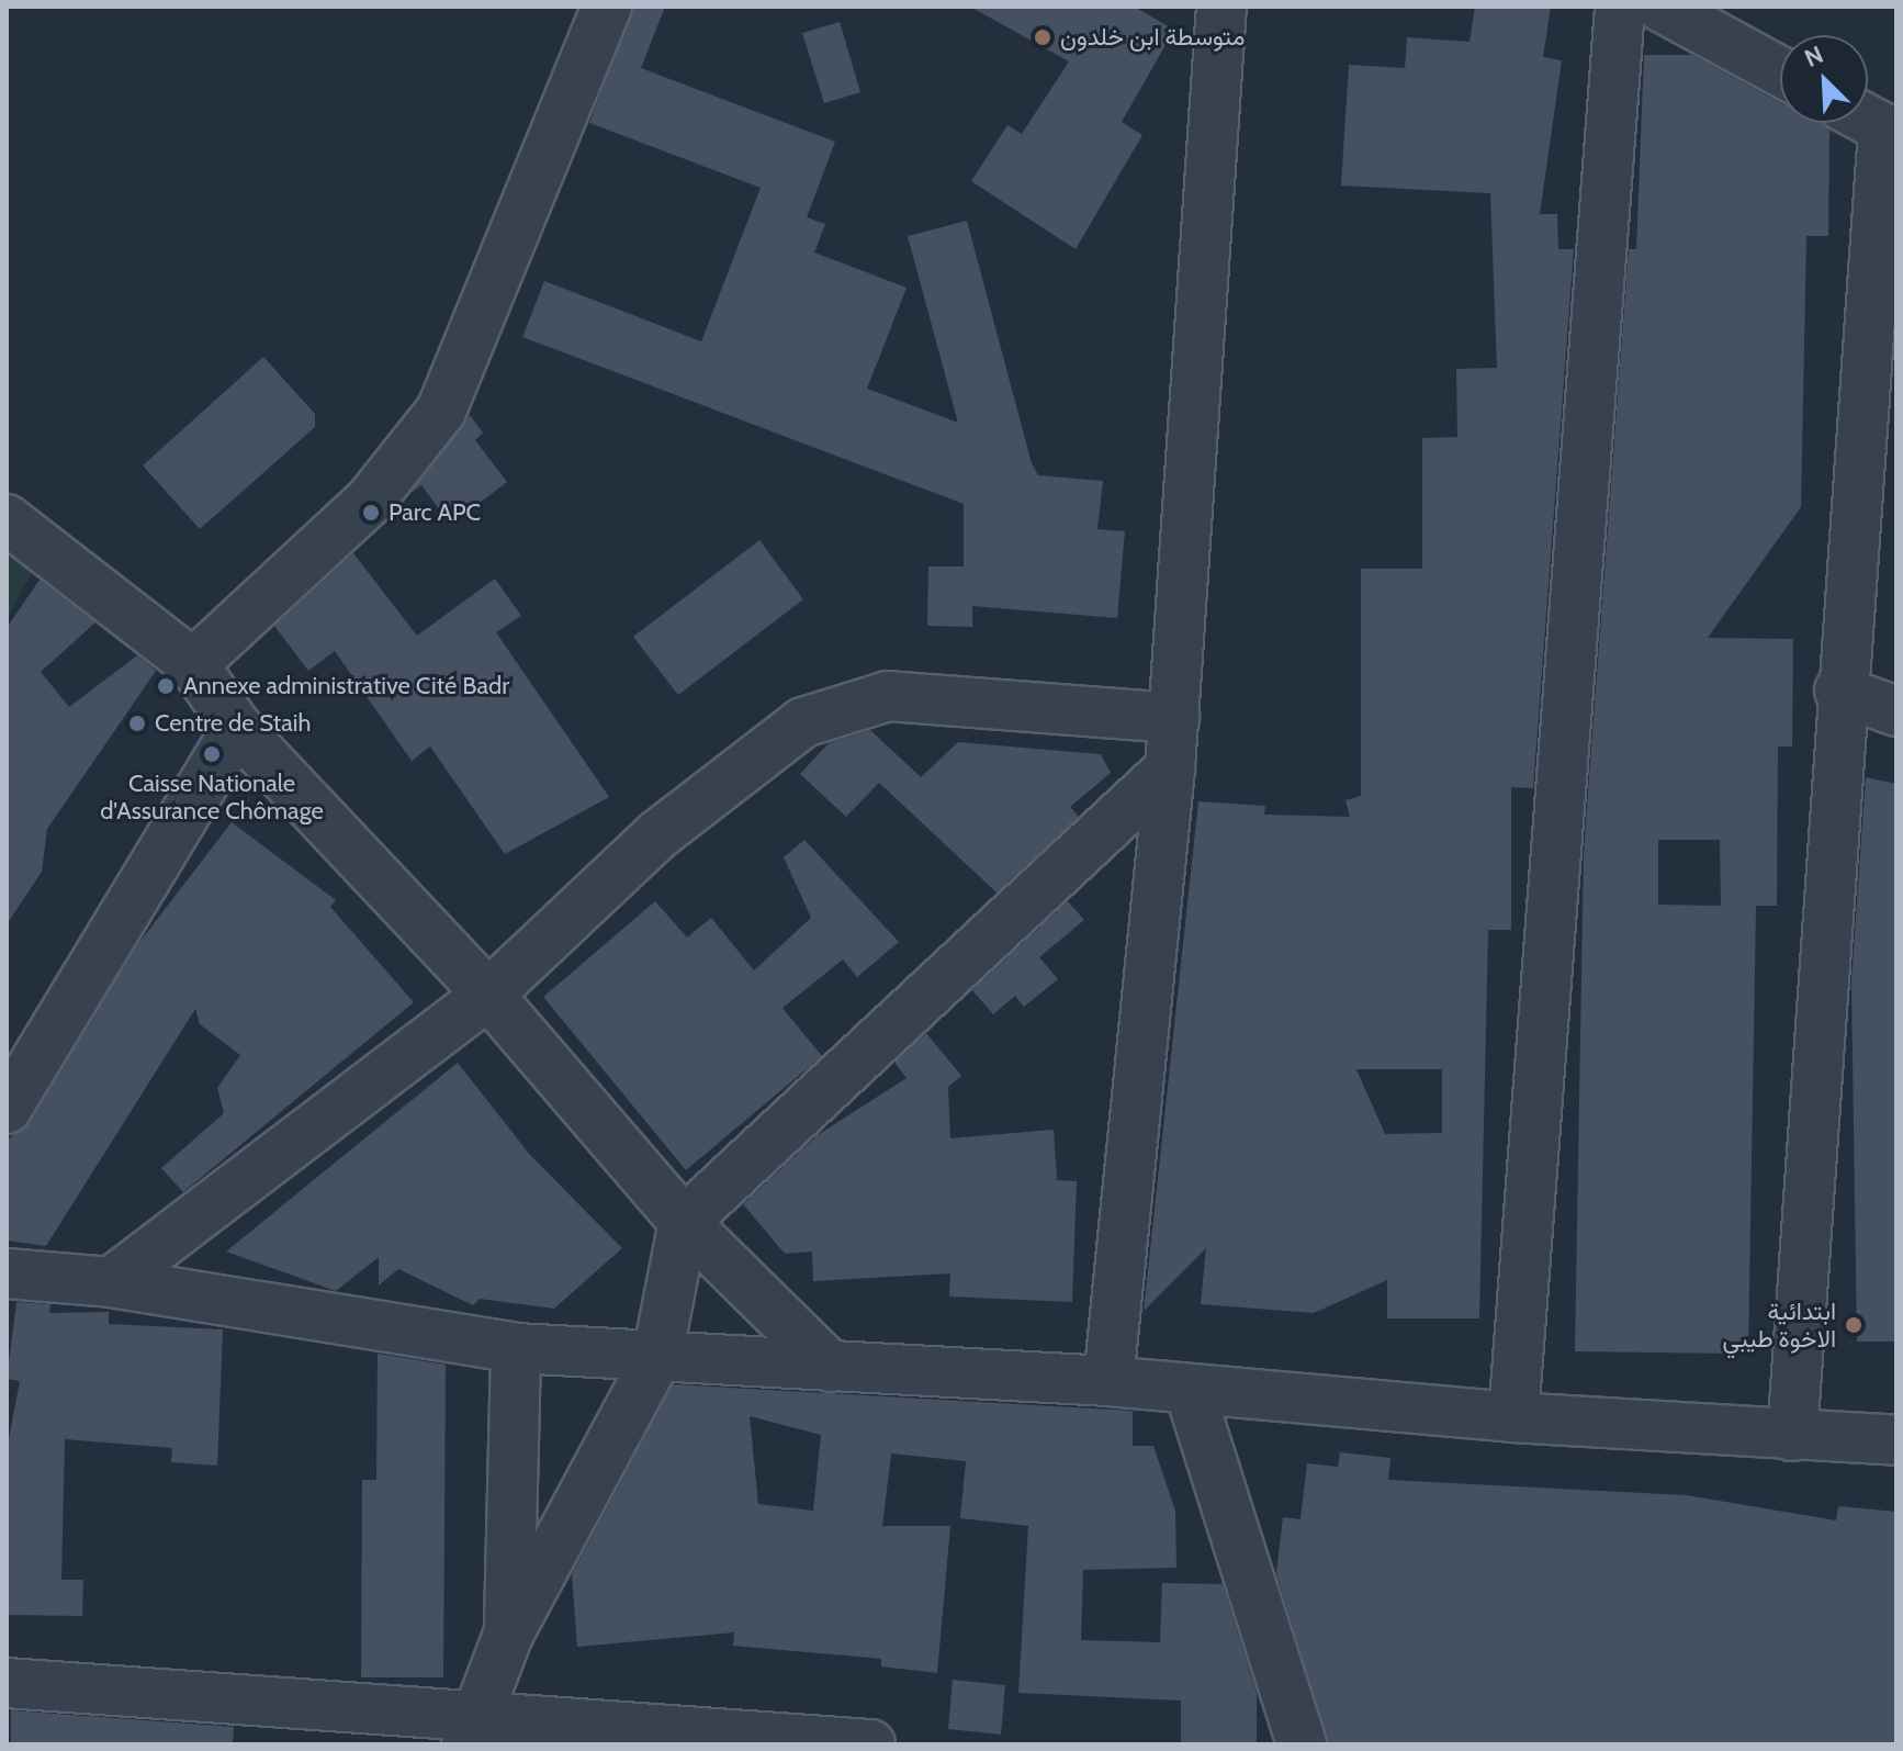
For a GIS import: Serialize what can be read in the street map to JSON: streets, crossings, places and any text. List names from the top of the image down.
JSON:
{
  "places": [
    "متوسطة ابن خلدون",
    "Parc APC",
    "Annexe administrative Cité Badr",
    "Centre de Staih",
    "Caisse Nationale d'Assurance Chômage",
    "ابتدائية الاخوة طيبي"
  ],
  "north": "top left"
}
